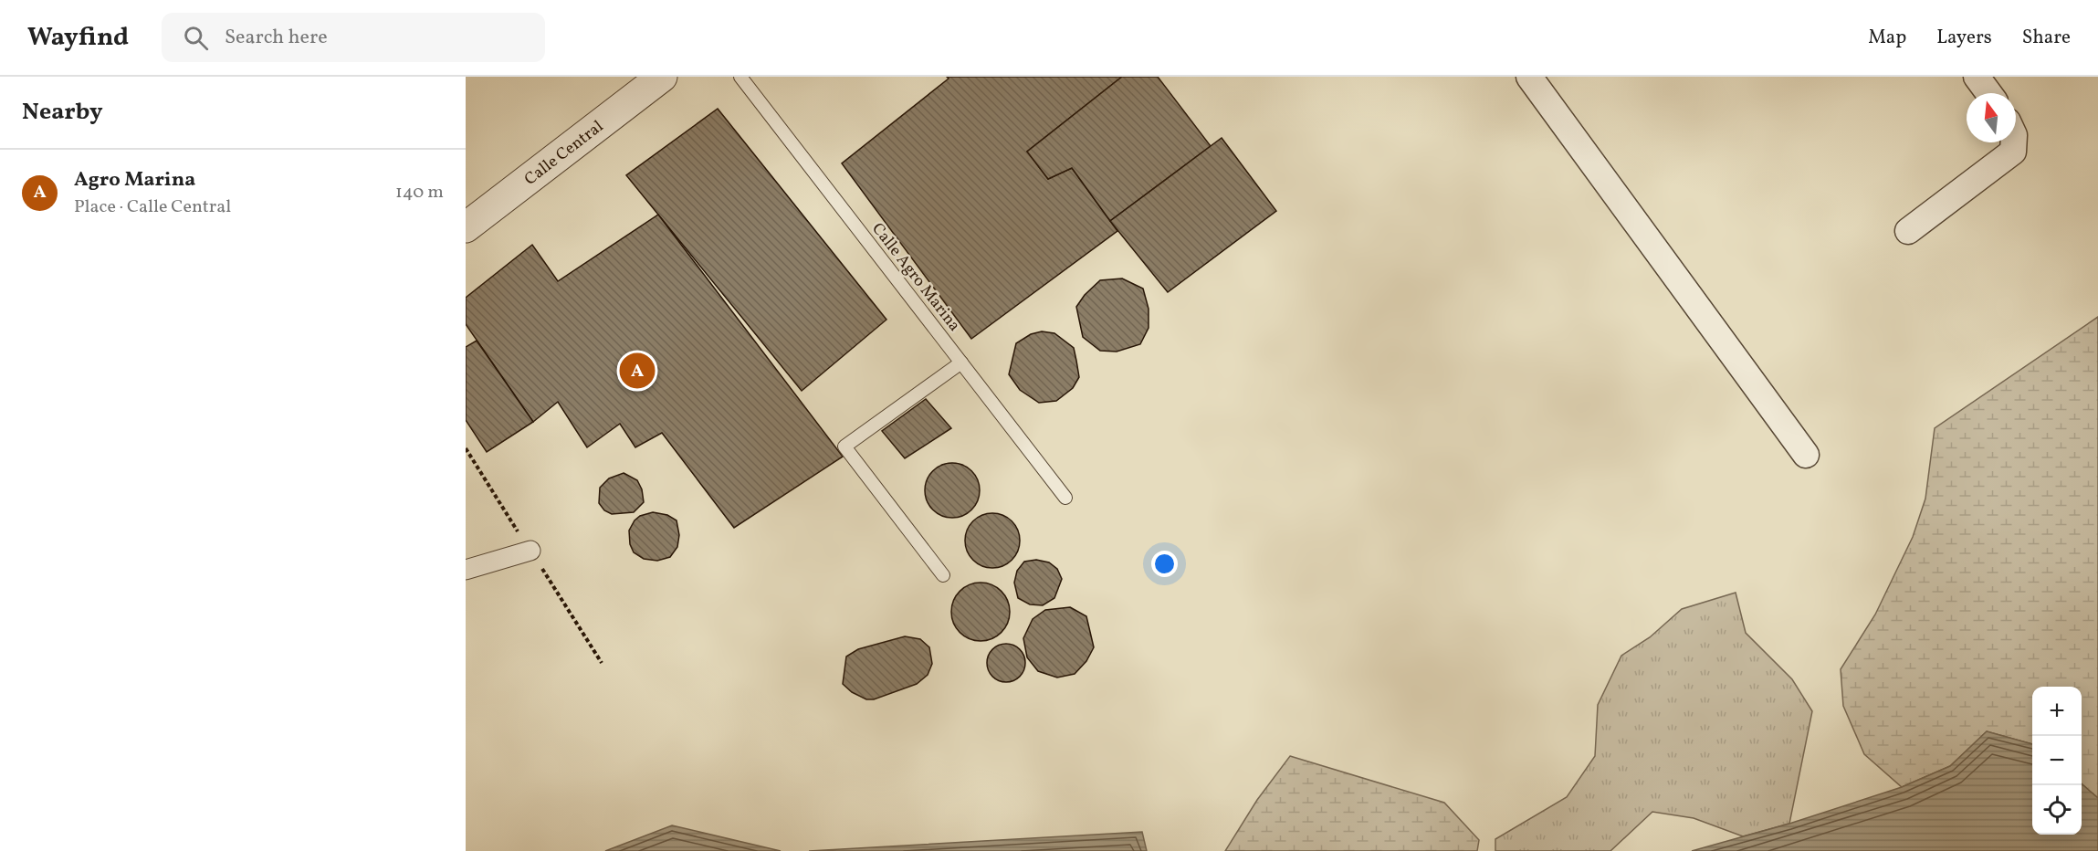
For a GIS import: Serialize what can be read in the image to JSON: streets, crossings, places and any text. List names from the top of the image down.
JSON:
{
  "streets": {
    "street": ["Calle Central"],
    "lane": ["Calle Agro Marina"]
  },
  "north": "top",
  "page": {
    "header": "Wayfind",
    "search": "Search here",
    "nav": ["Map", "Layers", "Share"],
    "heading": "Nearby",
    "list": [
      {
        "mark": "A",
        "name": "Agro Marina",
        "note": "Place · Calle Central",
        "value": "140 m"
      }
    ],
    "pins": "A",
    "map_buttons": ["+", "−"]
  }
}
